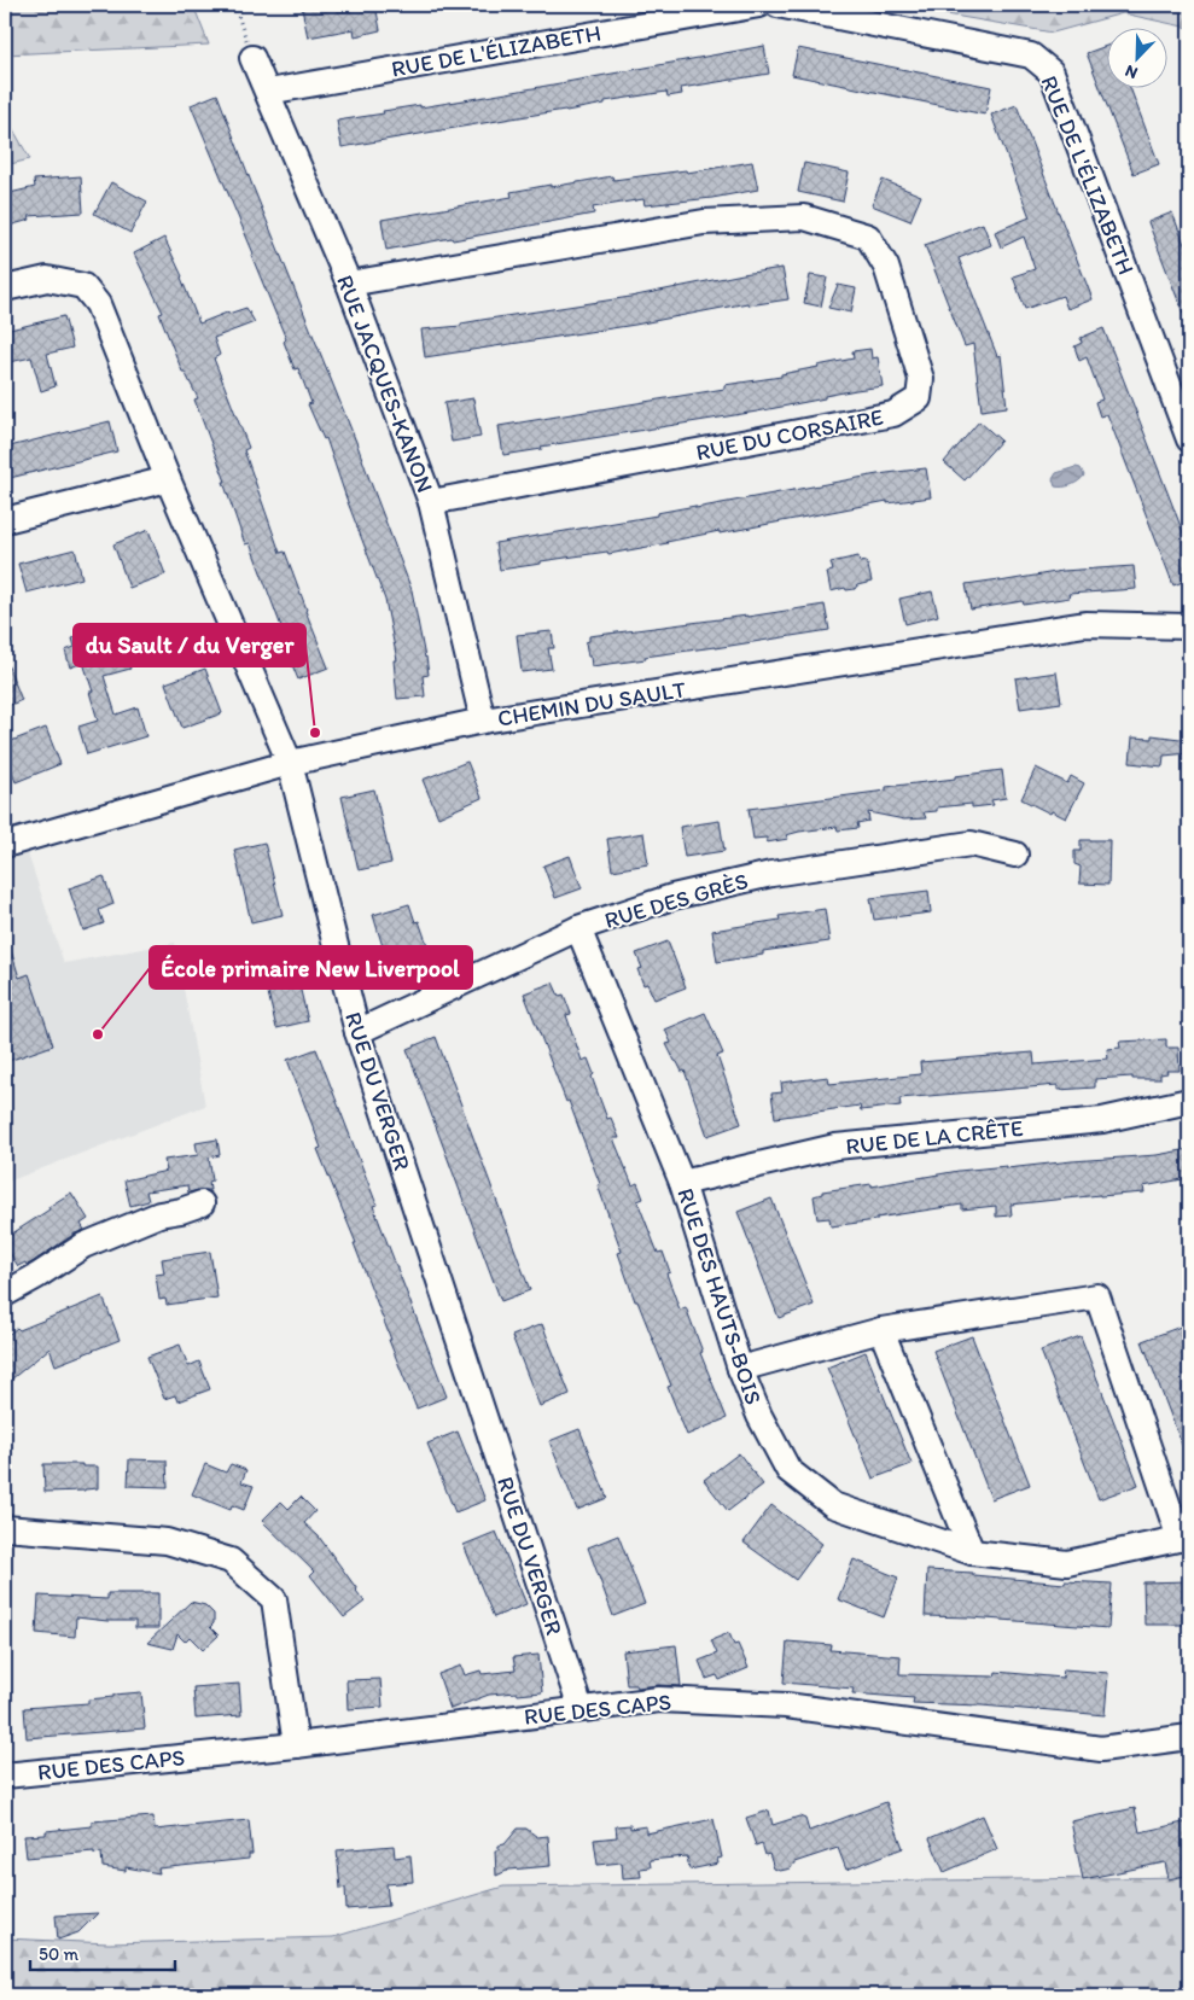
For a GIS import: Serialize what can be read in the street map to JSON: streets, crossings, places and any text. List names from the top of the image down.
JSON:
{
  "streets": {
    "street": [
      "RUE DE L'ÉLIZABETH",
      "RUE JACQUES-KANON",
      "RUE DU CORSAIRE",
      "CHEMIN DU SAULT",
      "RUE DES GRÈS",
      "RUE DU VERGER",
      "RUE DE LA CRÊTE",
      "RUE DES HAUTS-BOIS",
      "RUE DES CAPS"
    ]
  },
  "crossings": [
    ["RUE DE L'ÉLIZABETH", "RUE JACQUES-KANON"],
    ["RUE JACQUES-KANON", "RUE DU CORSAIRE"],
    ["RUE JACQUES-KANON", "CHEMIN DU SAULT"],
    ["CHEMIN DU SAULT", "RUE DU VERGER"],
    ["RUE DES GRÈS", "RUE DU VERGER"],
    ["RUE DES GRÈS", "RUE DES HAUTS-BOIS"],
    ["RUE DU VERGER", "RUE DES CAPS"],
    ["RUE DE LA CRÊTE", "RUE DES HAUTS-BOIS"]
  ],
  "places": ["du Sault / du Verger", "École primaire New Liverpool"],
  "scale_bar": "50 m",
  "north": "bottom left"
}
